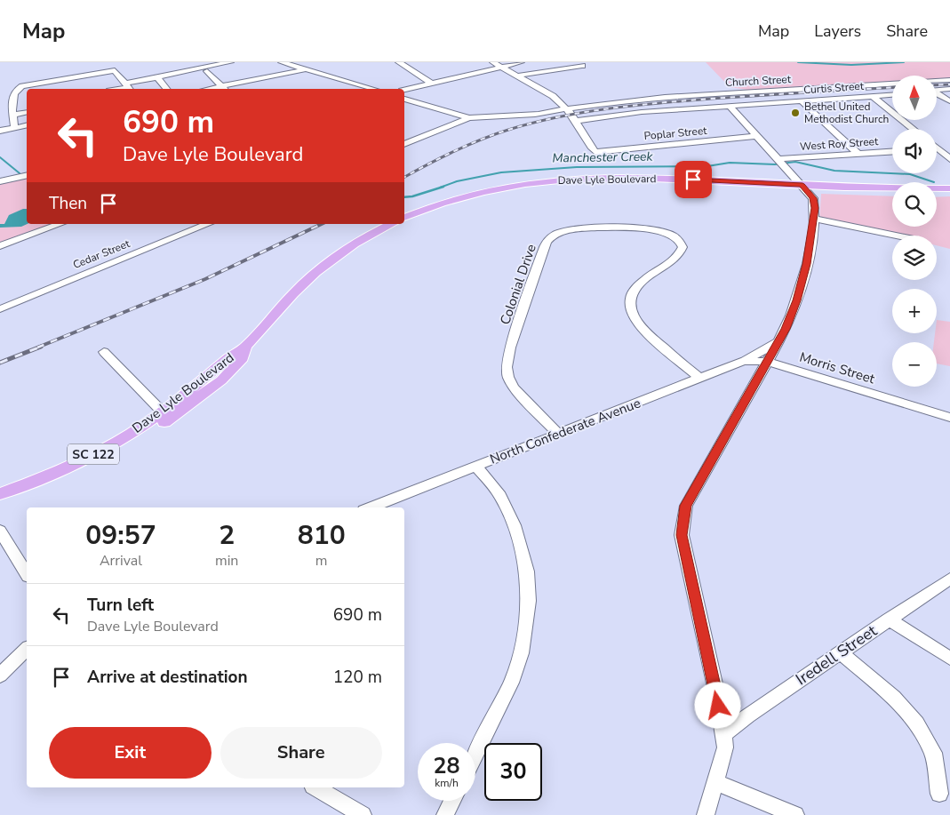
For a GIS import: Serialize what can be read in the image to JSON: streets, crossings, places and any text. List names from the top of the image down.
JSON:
{
  "streets": {
    "main road": ["Dave Lyle Boulevard", "SC 122"],
    "street": [
      "Church Street",
      "Curtis Street",
      "Poplar Street",
      "West Roy Street",
      "Cedar Street",
      "Colonial Drive",
      "Morris Street",
      "North Confederate Avenue",
      "Iredell Street"
    ]
  },
  "crossings": [
    ["Church Street", "Curtis Street"],
    ["Church Street", "Poplar Street"],
    ["Curtis Street", "Poplar Street"],
    ["Colonial Drive", "North Confederate Avenue"],
    ["Morris Street", "North Confederate Avenue"]
  ],
  "water": ["Manchester Creek"],
  "places": ["Bethel United Methodist Church"],
  "north": "top",
  "page": {
    "header": "Map",
    "nav": ["Map", "Layers", "Share"],
    "map_buttons": ["+", "−"],
    "turn": ["690 m", "Dave Lyle Boulevard"],
    "then": "Then",
    "eta": [
      "09:57",
      "Arrival",
      "2",
      "min",
      "810",
      "m"
    ],
    "list": [
      {
        "name": "Turn left",
        "note": "Dave Lyle Boulevard",
        "value": "690 m"
      },
      {
        "name": "Arrive at destination",
        "value": "120 m"
      }
    ],
    "buttons": ["Exit", "Share"],
    "speed": "28 km/h",
    "limit": "30"
  }
}
